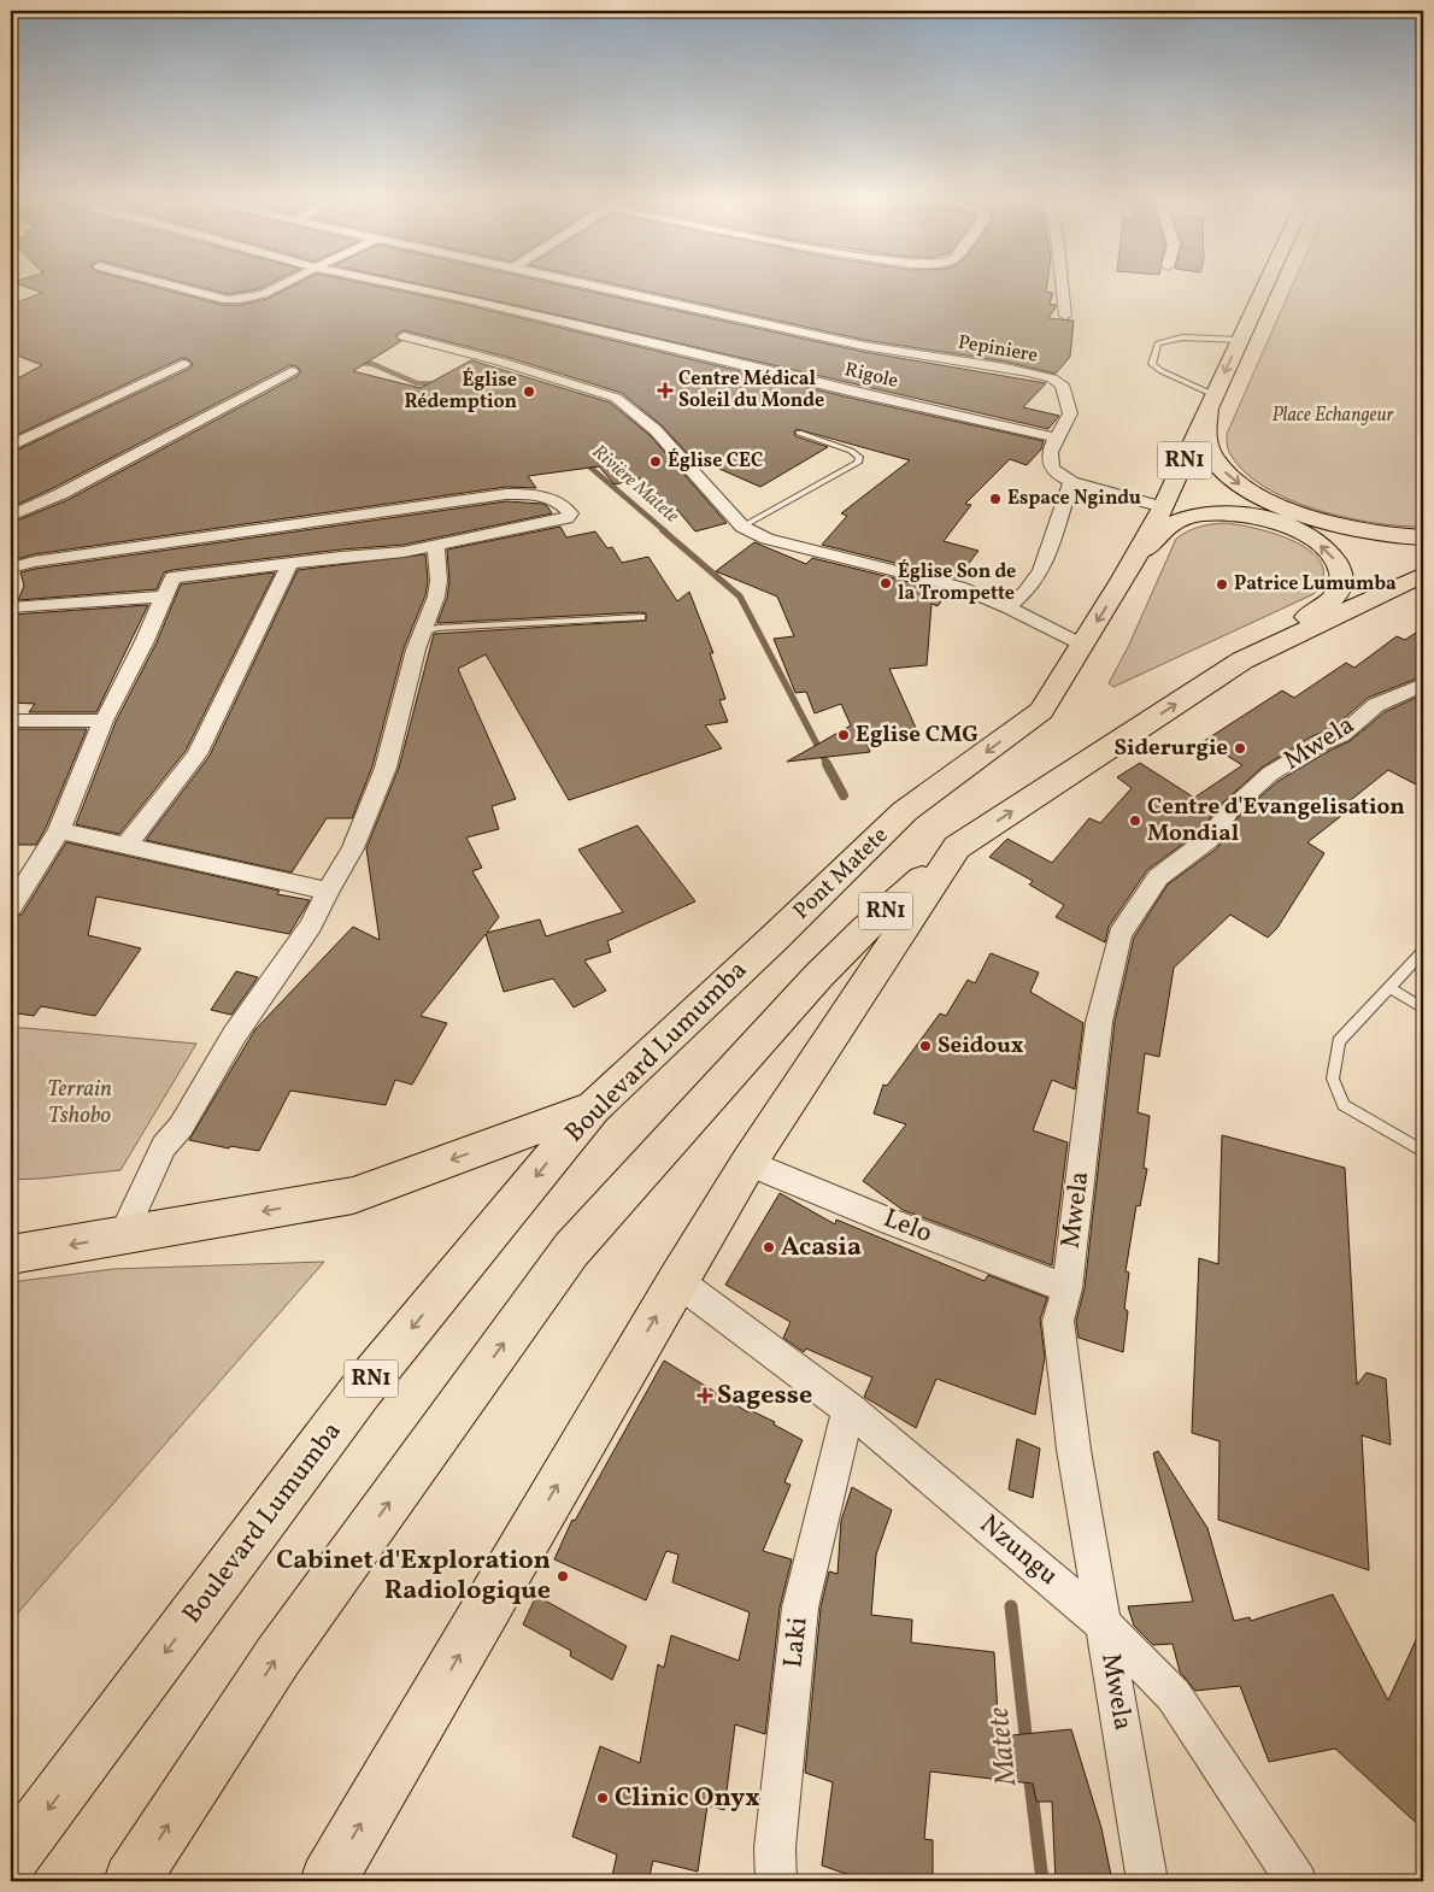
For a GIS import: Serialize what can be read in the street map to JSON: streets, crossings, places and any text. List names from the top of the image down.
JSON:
{
  "streets": {
    "highway": ["RN1", "Pont Matete", "Boulevard Lumumba"],
    "street": [
      "Pepiniere",
      "Rigole",
      "Mwela",
      "Lelo",
      "Nzungu",
      "Laki"
    ]
  },
  "crossings": [
    ["Pepiniere", "Rigole"],
    ["RN1", "Pont Matete"],
    ["Mwela", "Lelo"],
    ["Mwela", "Nzungu"],
    ["Pont Matete", "Boulevard Lumumba"],
    ["Nzungu", "Laki"]
  ],
  "water": ["Rivière Matete", "Matete"],
  "parks": ["Place Echangeur", "Terrain Tshobo"],
  "places": {
    "health": ["Centre Médical Soleil du Monde", "Sagesse"],
    "other": [
      "Église Rédemption",
      "Église CEC",
      "Espace Ngindu",
      "Église Son de la Trompette",
      "Patrice Lumumba",
      "Eglise CMG",
      "Siderurgie",
      "Centre d'Evangelisation Mondial",
      "Seidoux",
      "Acasia",
      "Cabinet d'Exploration Radiologique",
      "Clinic Onyx"
    ]
  }
}
